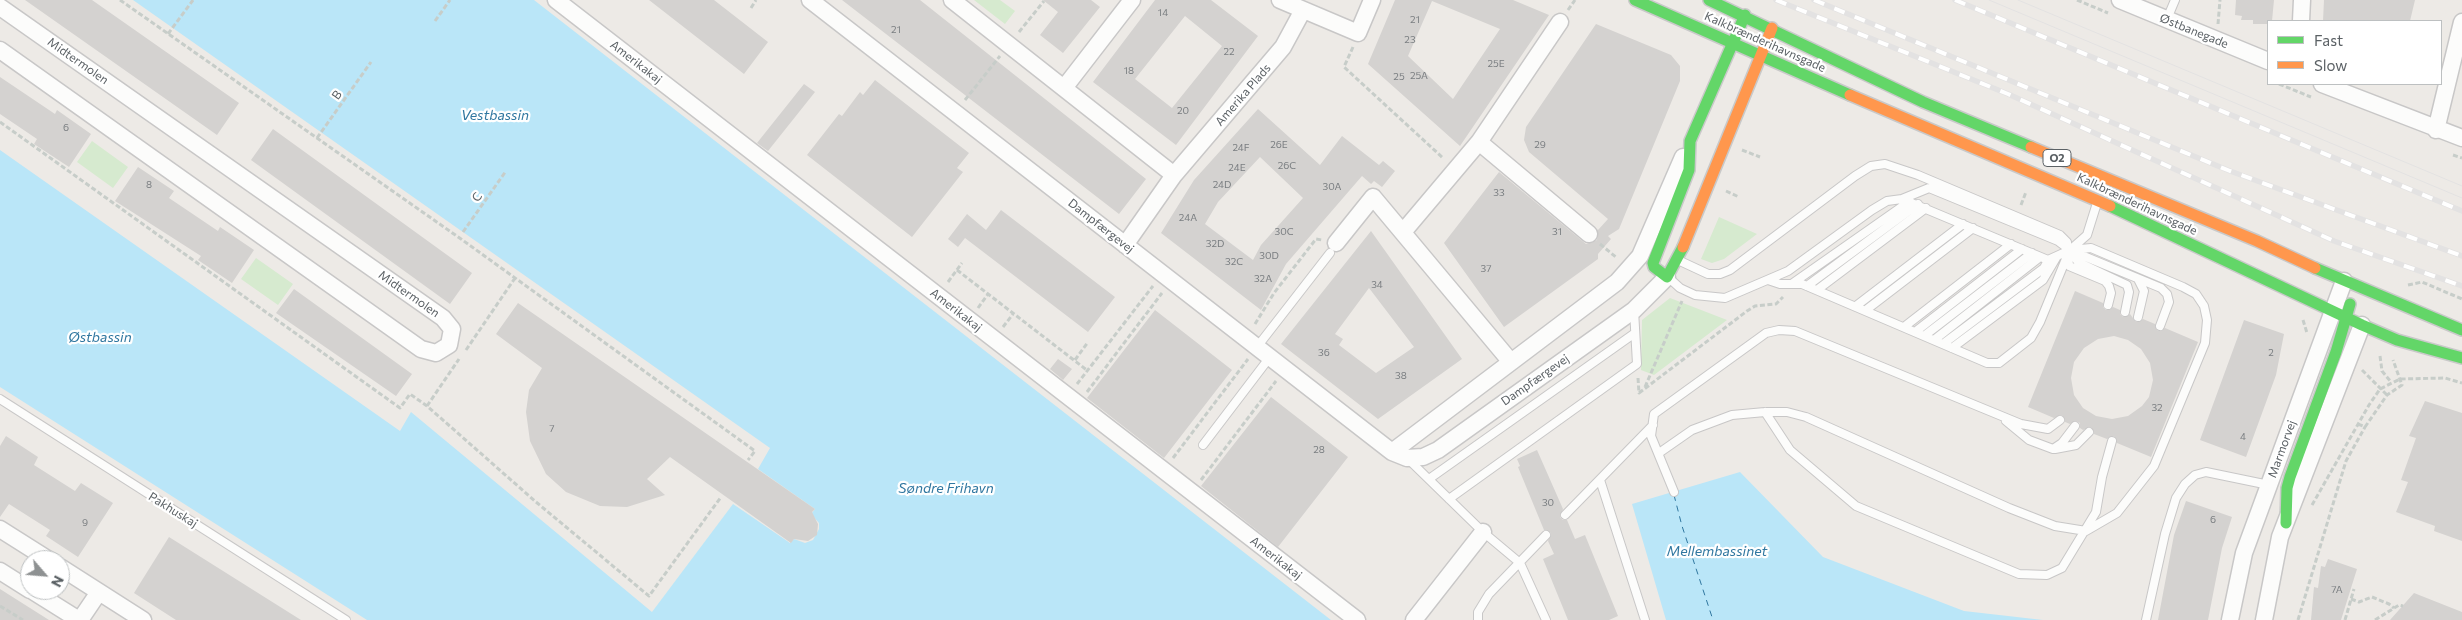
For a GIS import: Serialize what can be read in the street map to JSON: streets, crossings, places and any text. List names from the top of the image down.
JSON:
{
  "streets": {
    "main road": ["Kalkbrænderihavnsgade", "O2", "Dampfærgevej"],
    "street": [
      "Østbanegade",
      "Midtermolen",
      "Amerikakaj",
      "Amerika Plads",
      "Marmorvej"
    ],
    "lane": ["Pakhuskaj"],
    "path": ["B", "C"]
  },
  "crossings": [
    ["Kalkbrænderihavnsgade", "Dampfærgevej"],
    ["Kalkbrænderihavnsgade", "Marmorvej"],
    ["Amerika Plads", "Dampfærgevej"]
  ],
  "water": [
    "Vestbassin",
    "Østbassin",
    "Søndre Frihavn",
    "Mellembassinet"
  ],
  "house_numbers": [
    "14",
    "21",
    "21",
    "23",
    "22",
    "25E",
    "18",
    "25A",
    "25",
    "20",
    "6",
    "26E",
    "29",
    "24F",
    "26C",
    "24E",
    "8",
    "24D",
    "30A",
    "33",
    "24A",
    "30C",
    "31",
    "32D",
    "30D",
    "32C",
    "37",
    "32A",
    "34",
    "36",
    "2",
    "38",
    "32",
    "7",
    "4",
    "28",
    "30",
    "6",
    "9",
    "7A"
  ],
  "legend": ["Fast", "Slow"],
  "north": "bottom right"
}
